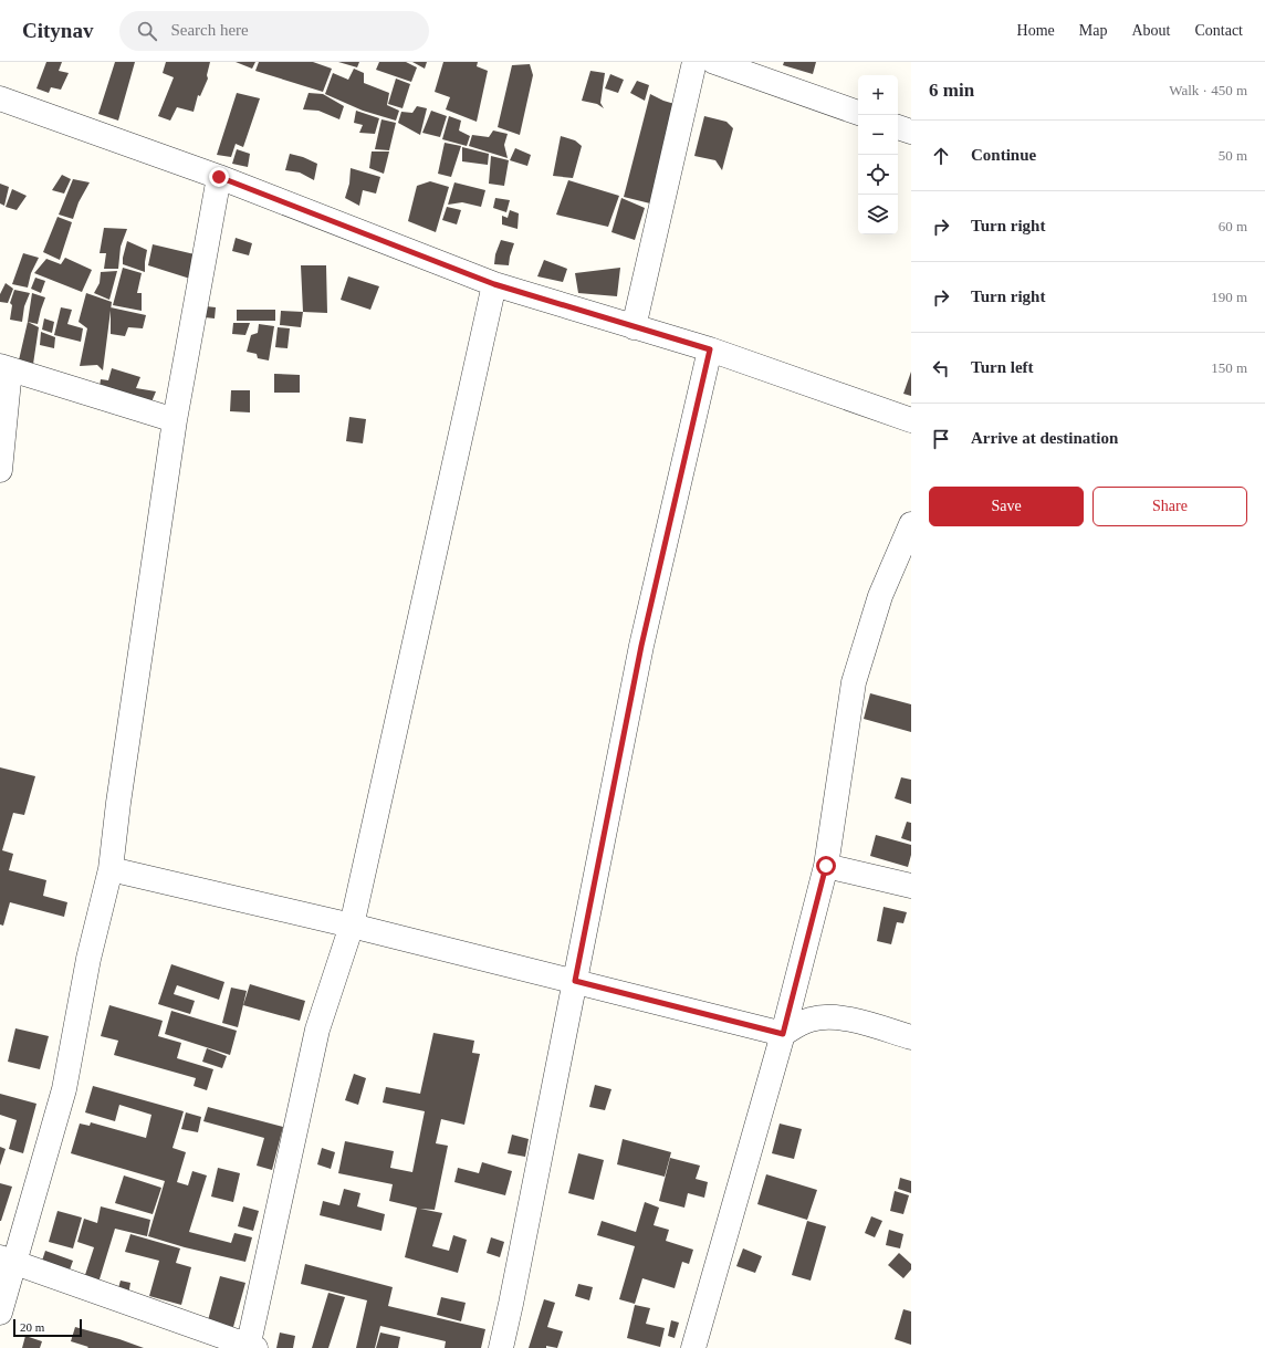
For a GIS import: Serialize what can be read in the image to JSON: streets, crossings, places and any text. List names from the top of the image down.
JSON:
{
  "scale_bar": "20 m",
  "page": {
    "header": "Citynav",
    "search": "Search here",
    "nav": [
      "Home",
      "Map",
      "About",
      "Contact"
    ],
    "heading": ["6 min", "Walk · 450 m"],
    "map_buttons": ["+", "−"],
    "list": [
      ["Continue", "50 m"],
      ["Turn right", "60 m"],
      ["Turn right", "190 m"],
      ["Turn left", "150 m"],
      "Arrive at destination"
    ],
    "buttons": ["Save", "Share"],
    "scale": "20 m"
  }
}
